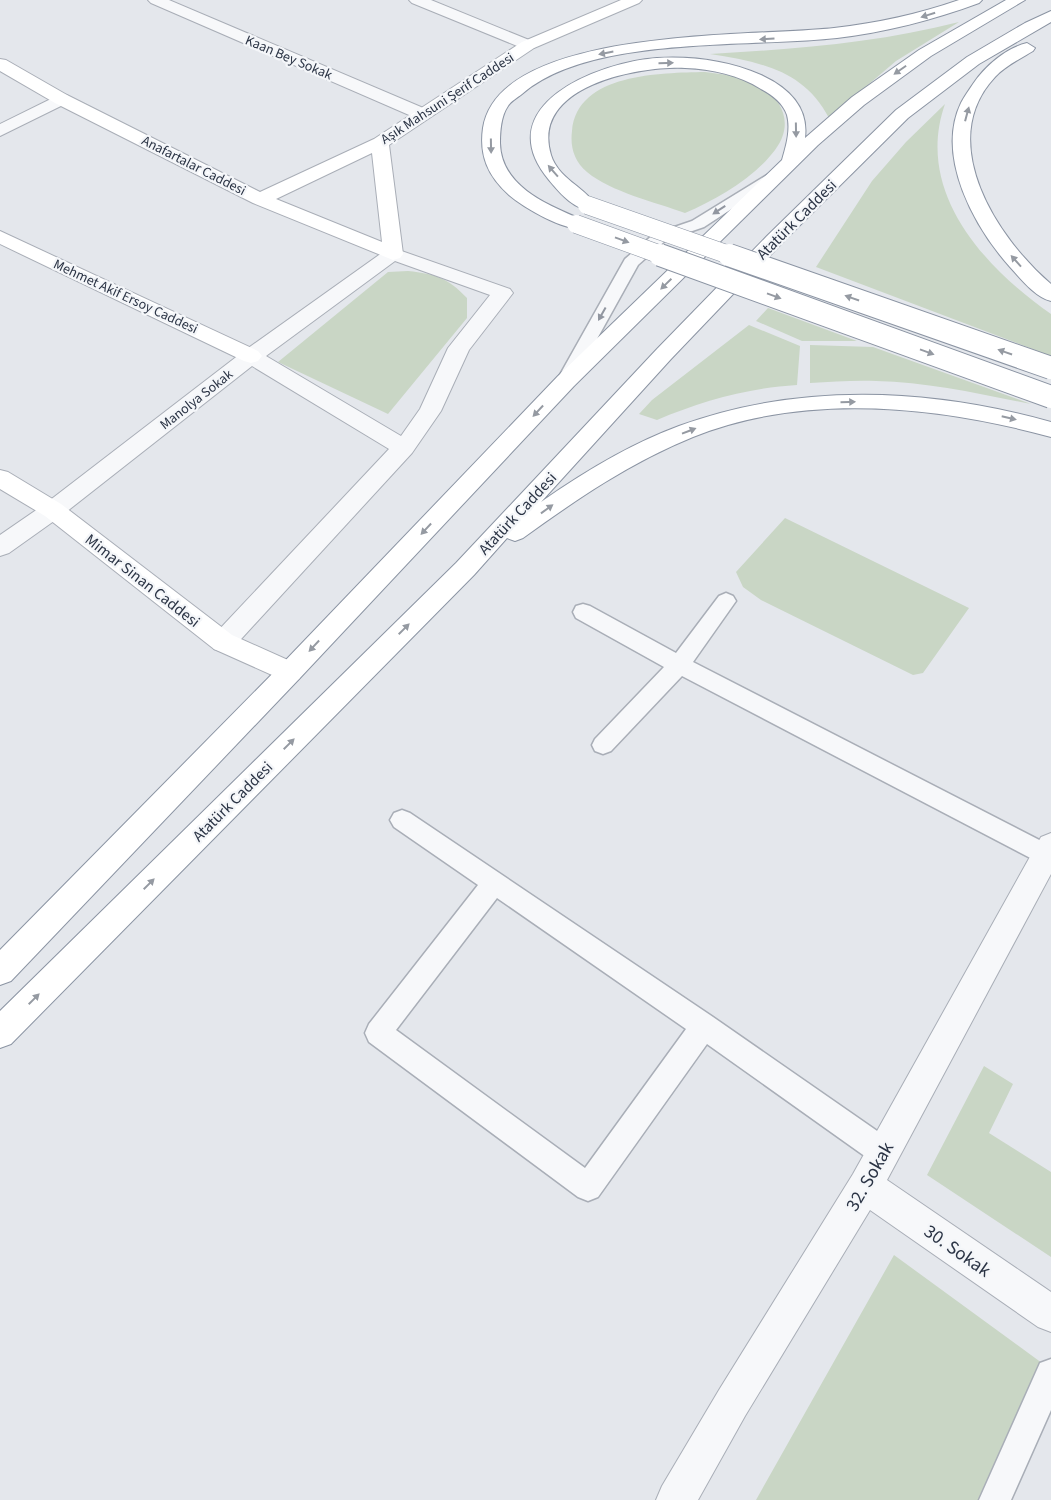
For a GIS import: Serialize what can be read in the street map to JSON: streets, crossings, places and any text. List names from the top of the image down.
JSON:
{
  "streets": {
    "main road": [
      "Aşık Mahsuni Şerif Caddesi",
      "Anafartalar Caddesi",
      "Atatürk Caddesi",
      "Mehmet Akif Ersoy Caddesi",
      "Mimar Sinan Caddesi"
    ],
    "street": [
      "Kaan Bey Sokak",
      "Manolya Sokak",
      "32. Sokak",
      "30. Sokak"
    ]
  },
  "crossings": [
    ["Kaan Bey Sokak", "Aşık Mahsuni Şerif Caddesi"],
    ["Aşık Mahsuni Şerif Caddesi", "Anafartalar Caddesi"],
    ["Anafartalar Caddesi", "Manolya Sokak"],
    ["Mehmet Akif Ersoy Caddesi", "Manolya Sokak"],
    ["Manolya Sokak", "Mimar Sinan Caddesi"],
    ["32. Sokak", "30. Sokak"]
  ]
}
